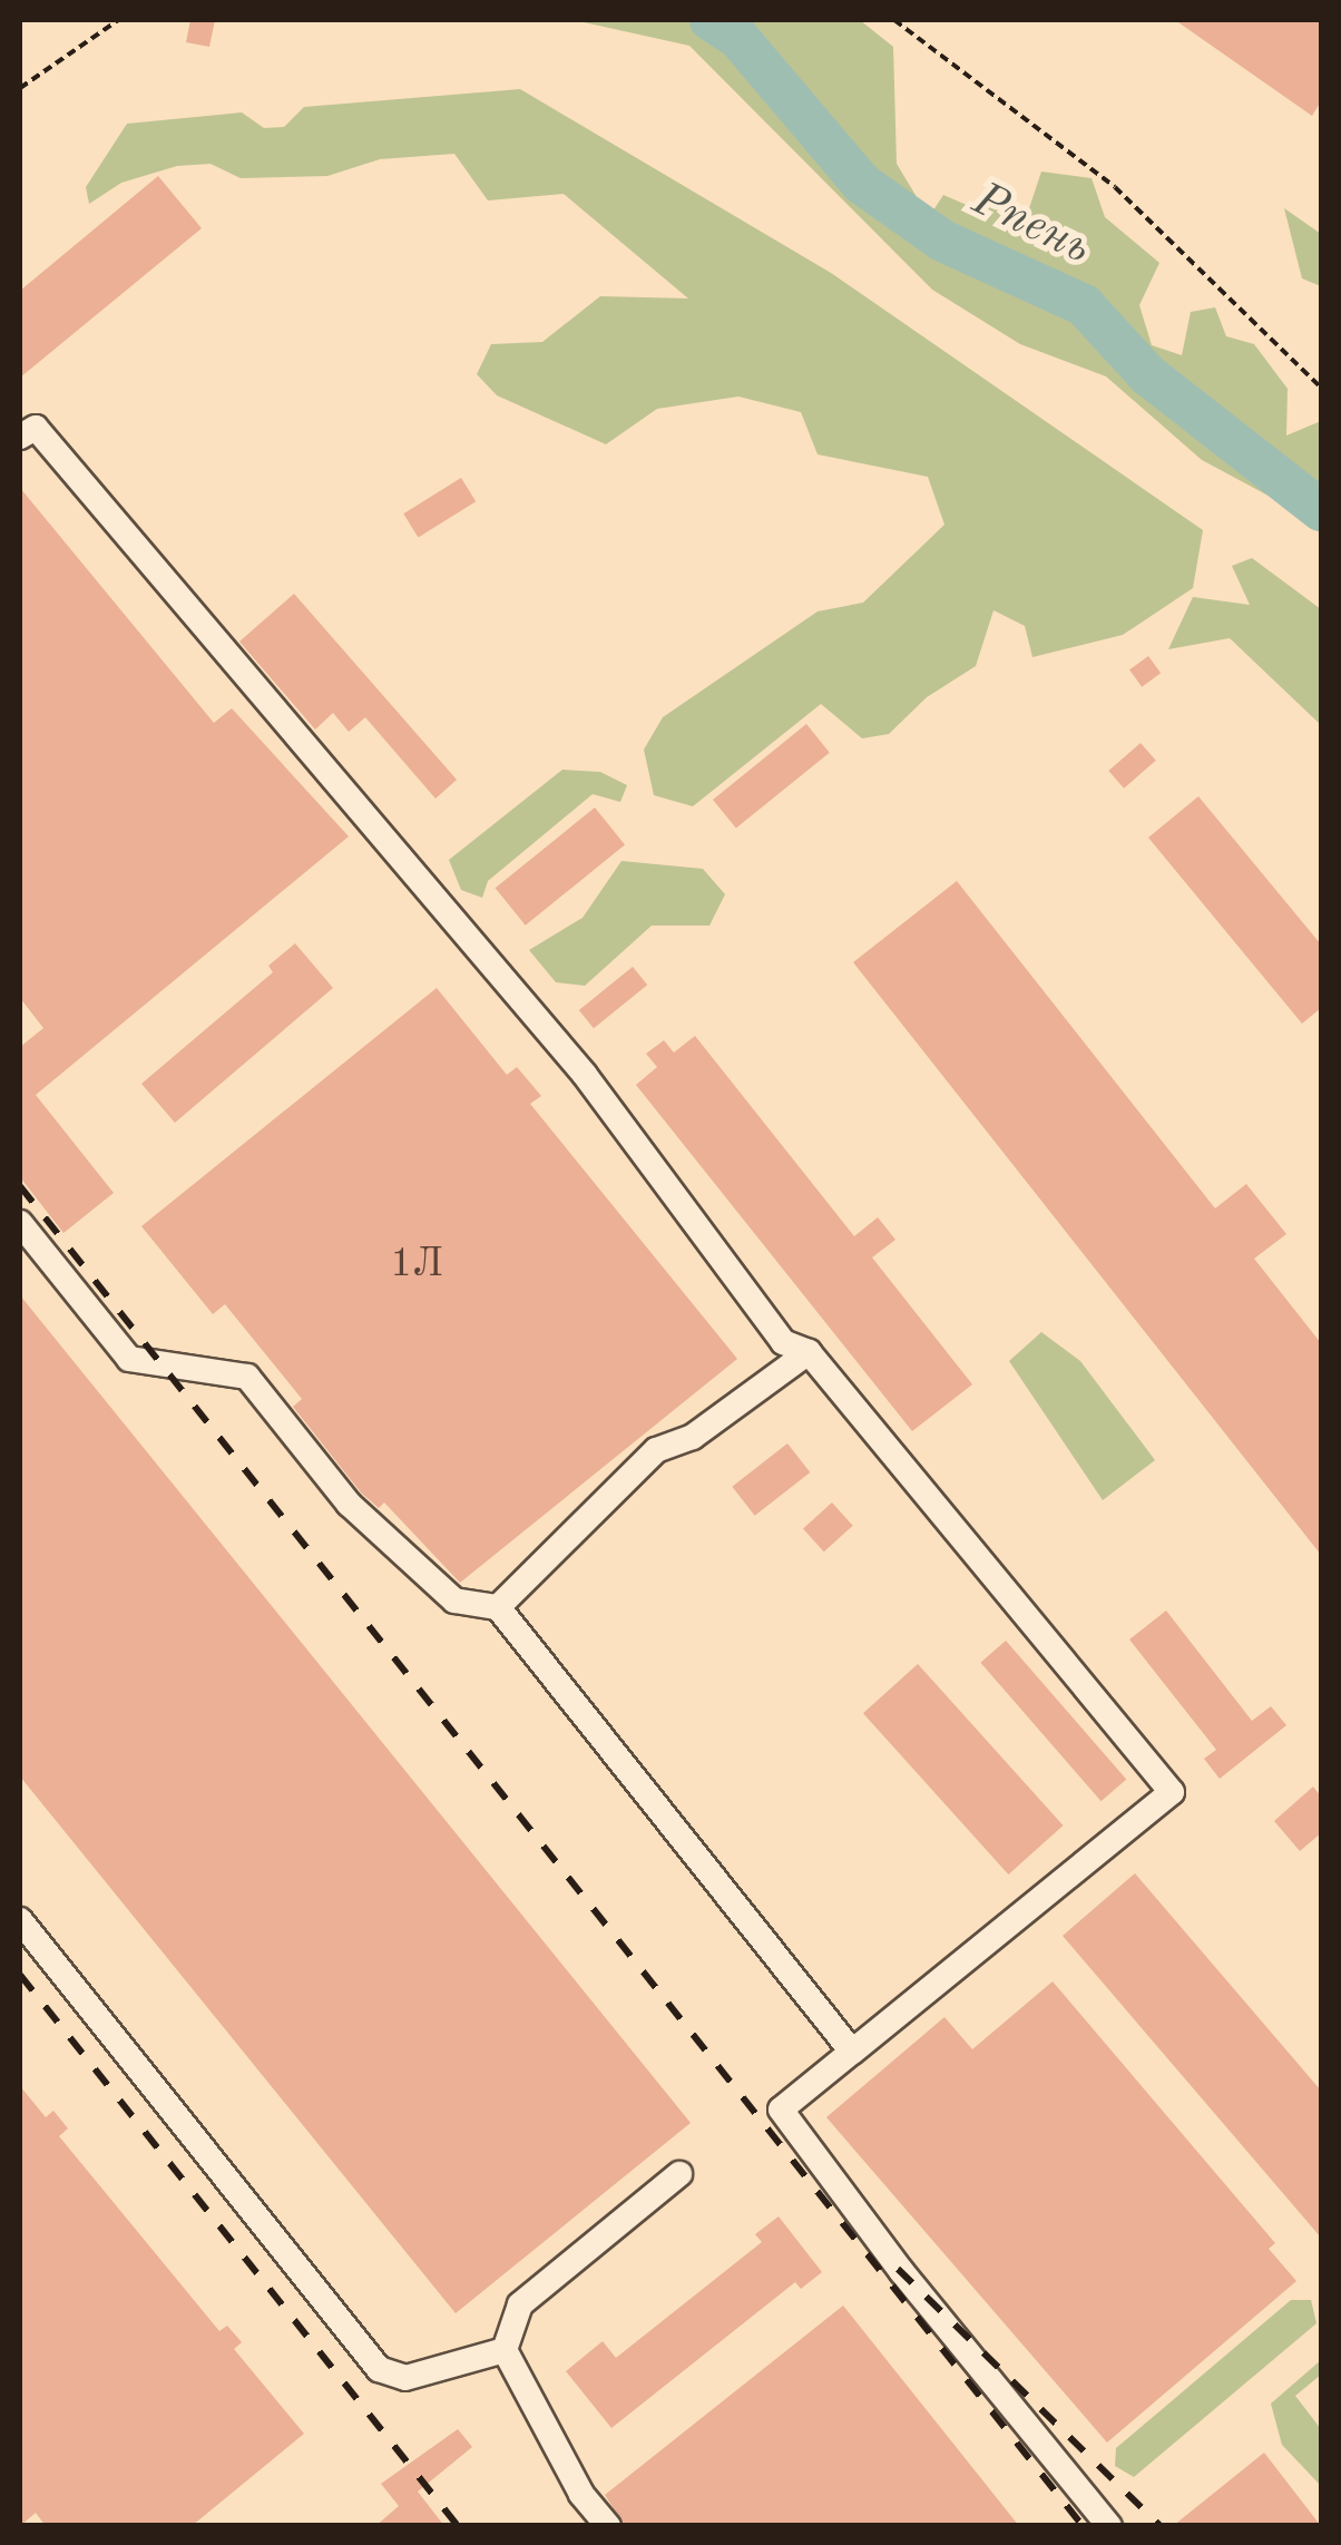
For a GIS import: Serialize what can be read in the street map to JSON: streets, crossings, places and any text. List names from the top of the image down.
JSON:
{
  "water": ["Рпень"],
  "house_numbers": ["1Л"]
}
